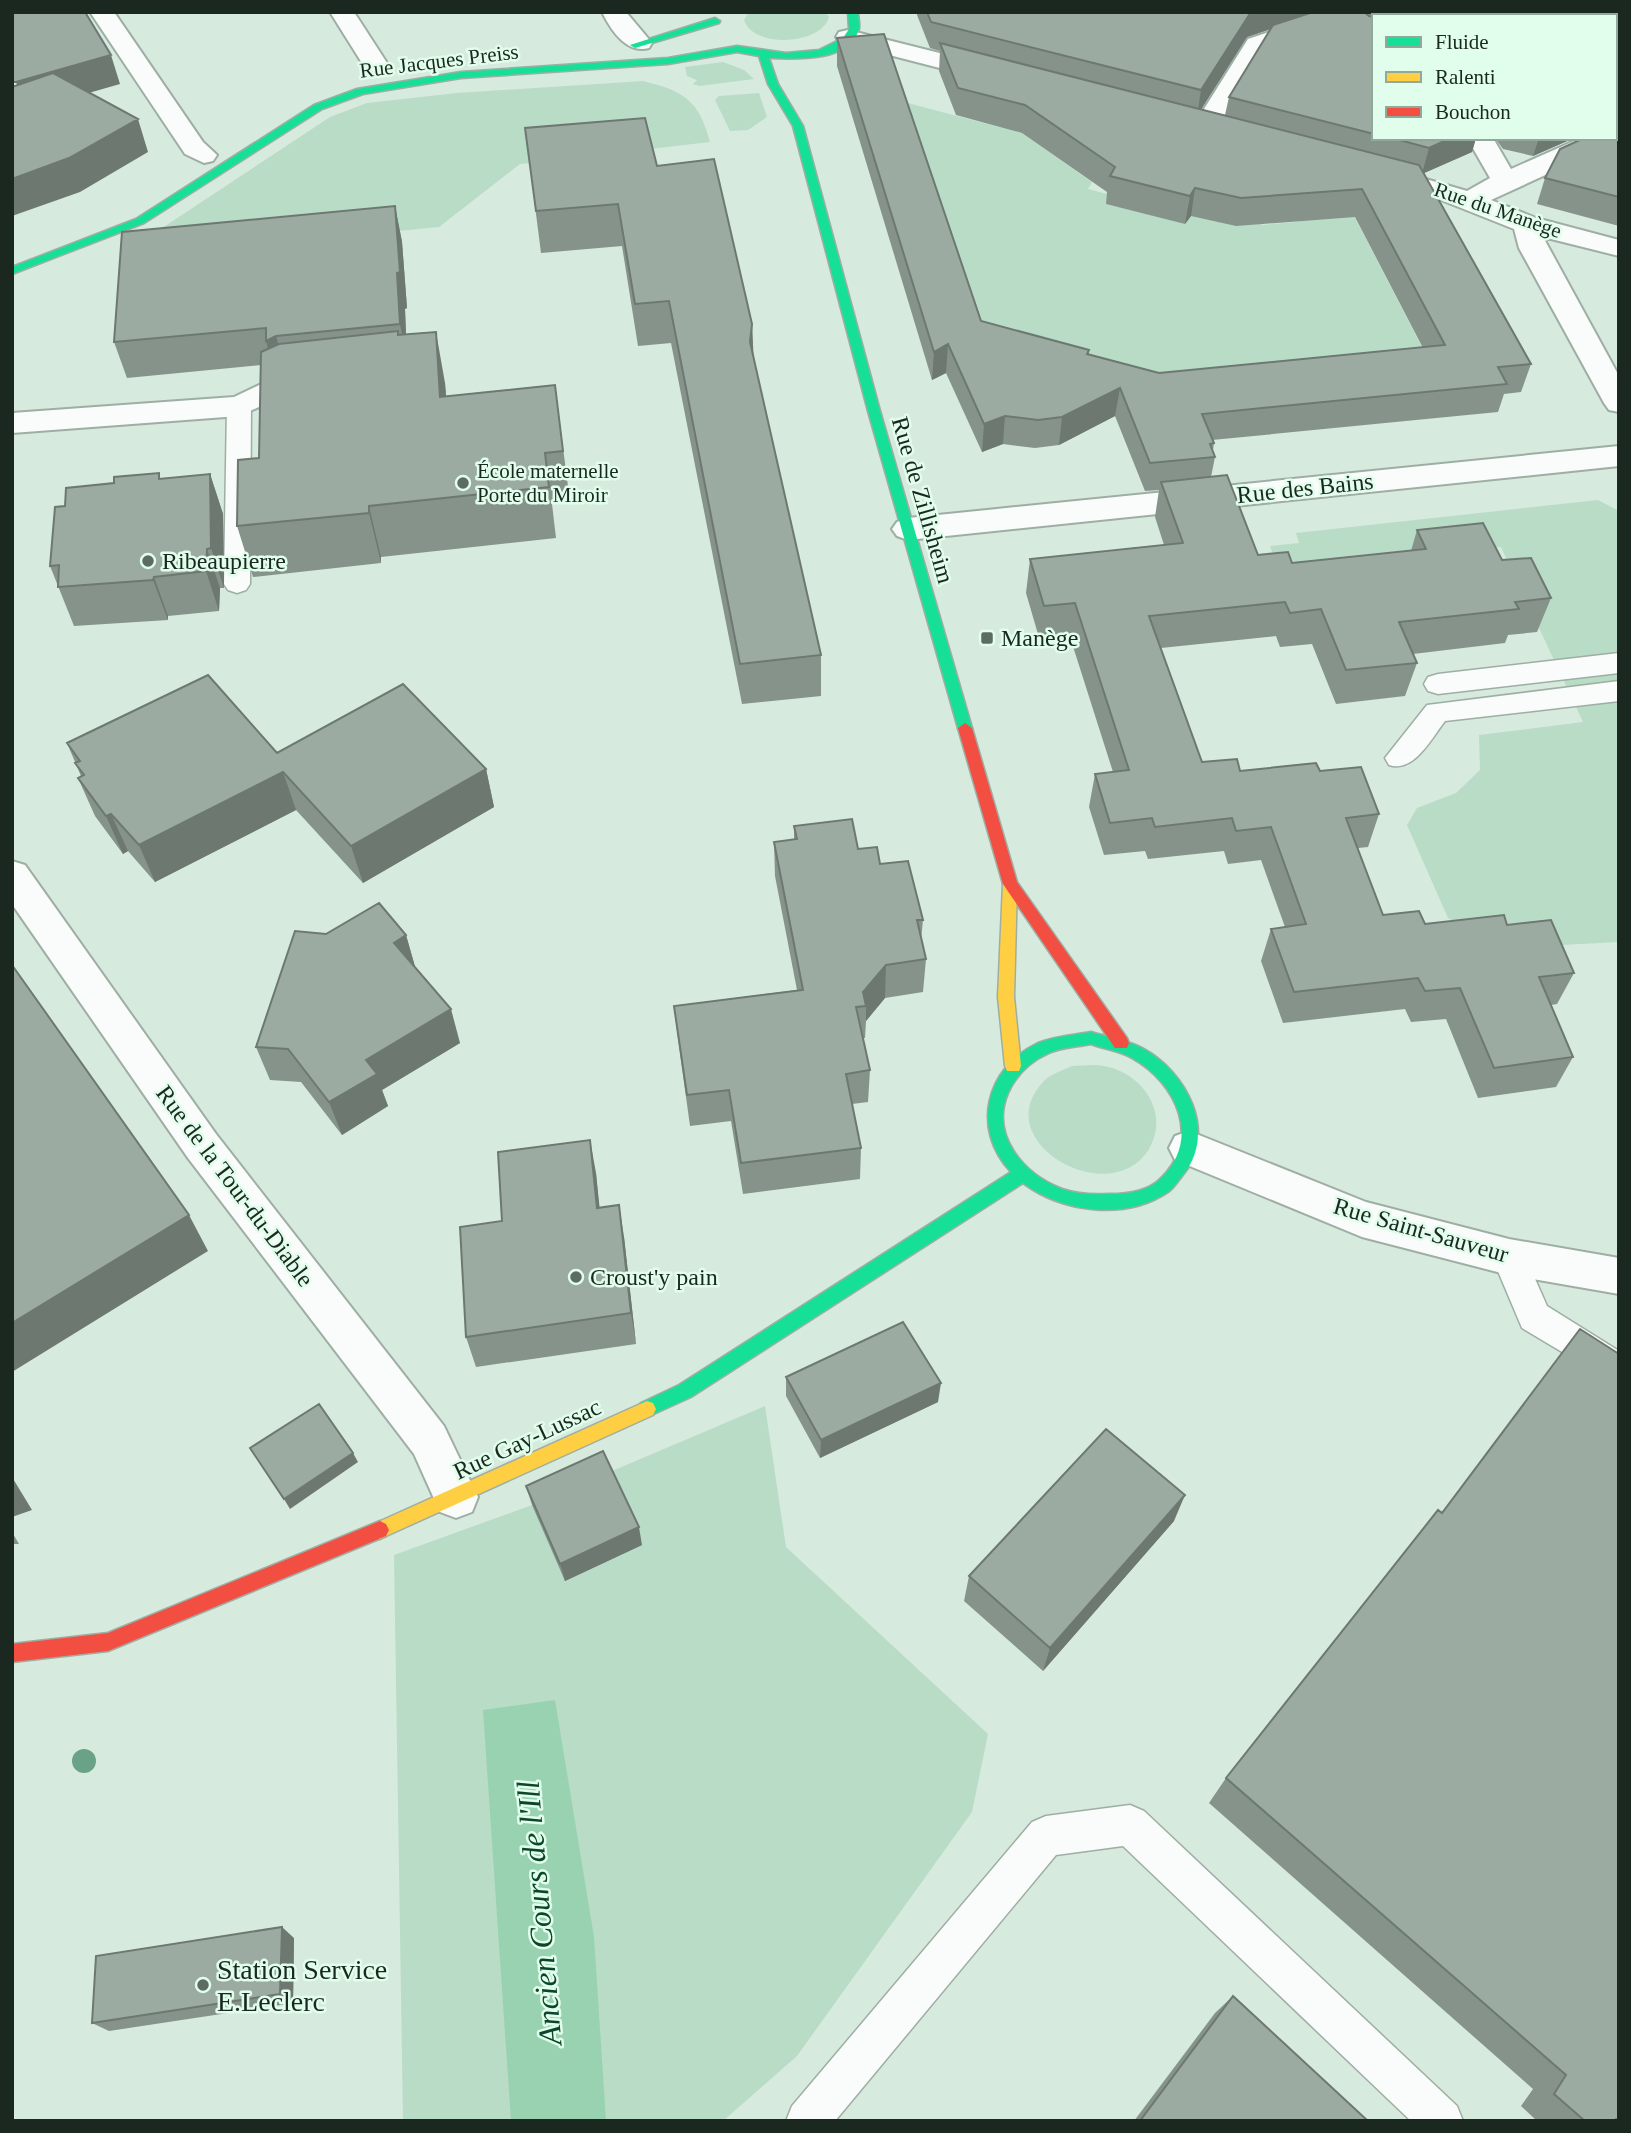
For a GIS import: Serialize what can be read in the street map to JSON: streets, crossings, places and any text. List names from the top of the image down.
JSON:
{
  "streets": {
    "street": [
      "Rue Jacques Preiss",
      "Rue du Manège",
      "Rue des Bains",
      "Rue de Zillisheim",
      "Rue de la Tour-du-Diable",
      "Rue Saint-Sauveur",
      "Rue Gay-Lussac"
    ]
  },
  "crossings": [
    ["Rue des Bains", "Rue de Zillisheim"],
    ["Rue de Zillisheim", "Rue Saint-Sauveur"],
    ["Rue de Zillisheim", "Rue Gay-Lussac"],
    ["Rue de la Tour-du-Diable", "Rue Gay-Lussac"],
    ["Rue Saint-Sauveur", "Rue Gay-Lussac"]
  ],
  "water": ["Ancien Cours de l'Ill"],
  "places": {
    "other": [
      "École maternelle Porte du Miroir",
      "Ribeaupierre",
      "Croust'y pain",
      "Station Service E.Leclerc"
    ],
    "transit": ["Manège"]
  },
  "legend": ["Fluide", "Ralenti", "Bouchon"]
}
